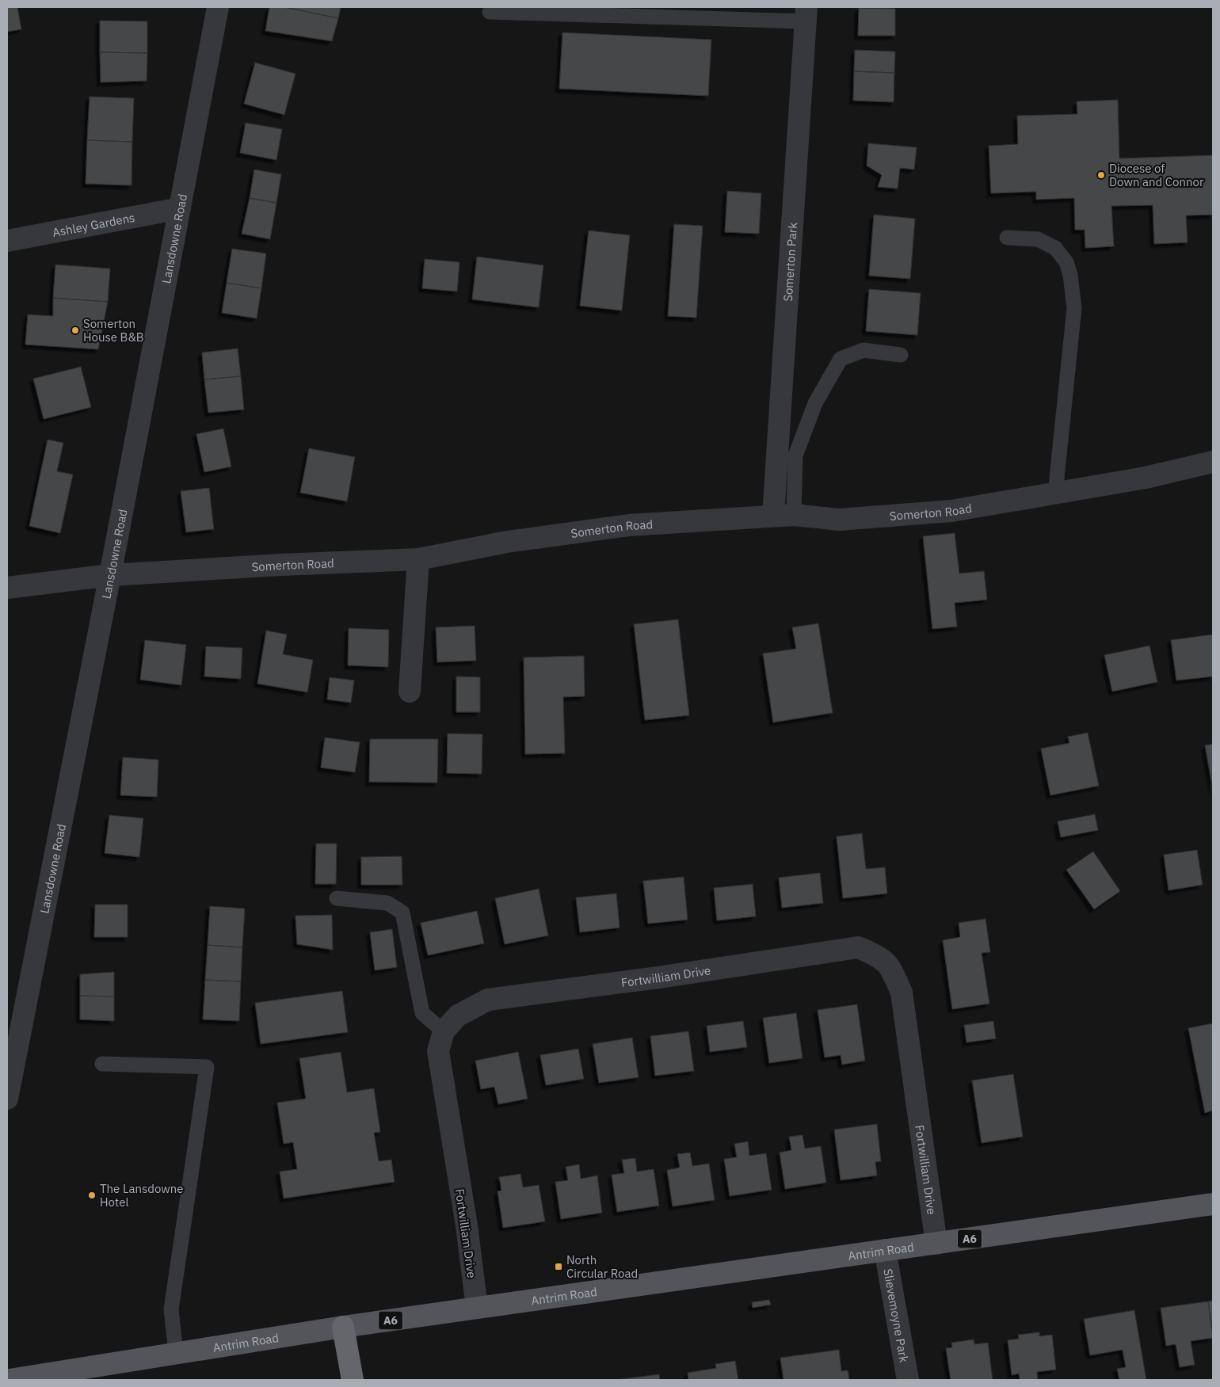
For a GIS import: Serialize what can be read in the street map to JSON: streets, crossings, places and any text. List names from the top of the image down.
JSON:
{
  "streets": {
    "main road": ["A6", "Antrim Road"],
    "street": [
      "Ashley Gardens",
      "Lansdowne Road",
      "Somerton Park",
      "Somerton Road",
      "Fortwilliam Drive",
      "Slievemoyne Park"
    ]
  },
  "crossings": [
    ["Ashley Gardens", "Lansdowne Road"],
    ["Lansdowne Road", "Somerton Road"],
    ["Somerton Park", "Somerton Road"],
    ["Fortwilliam Drive", "Antrim Road"],
    ["Antrim Road", "Slievemoyne Park"]
  ],
  "places": {
    "other": ["Diocese of Down and Connor", "Somerton House B&B", "The Lansdowne Hotel"],
    "transit": ["North Circular Road"]
  }
}
